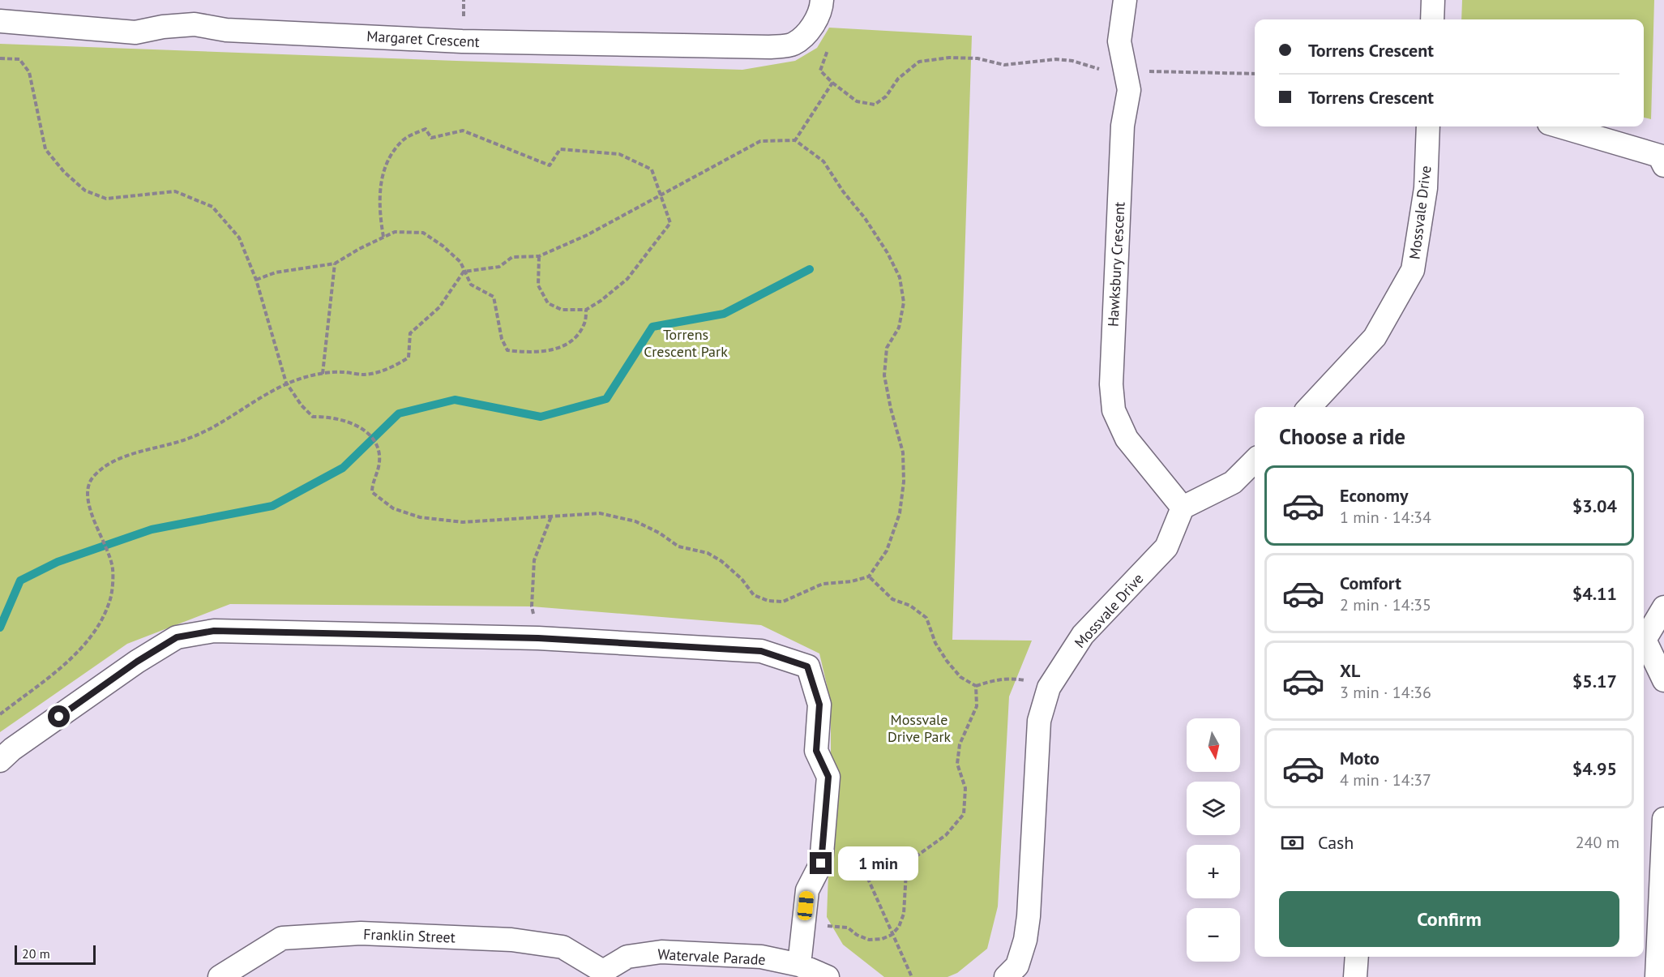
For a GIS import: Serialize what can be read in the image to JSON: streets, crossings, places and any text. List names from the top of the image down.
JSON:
{
  "streets": {
    "street": [
      "Margaret Crescent",
      "Mossvale Drive",
      "Hawksbury Crescent",
      "Franklin Street",
      "Watervale Parade"
    ]
  },
  "crossings": [
    ["Mossvale Drive", "Hawksbury Crescent"],
    ["Franklin Street", "Watervale Parade"]
  ],
  "parks": ["Torrens Crescent Park", "Mossvale Drive Park"],
  "scale_bar": "20 m",
  "north": "bottom",
  "page": {
    "banner": ["Torrens Crescent", "Torrens Crescent"],
    "heading": "Choose a ride",
    "list": [
      {
        "name": "Economy",
        "note": "1 min · 14:34",
        "value": "$3.04"
      },
      {
        "name": "Comfort",
        "note": "2 min · 14:35",
        "value": "$4.11"
      },
      {
        "name": "XL",
        "note": "3 min · 14:36",
        "value": "$5.17"
      },
      {
        "name": "Moto",
        "note": "4 min · 14:37",
        "value": "$4.95"
      }
    ],
    "map_buttons": ["+", "−"],
    "pay": ["Cash", "240 m"],
    "bubble": "1 min",
    "buttons": "Confirm",
    "scale": "20 m"
  }
}
